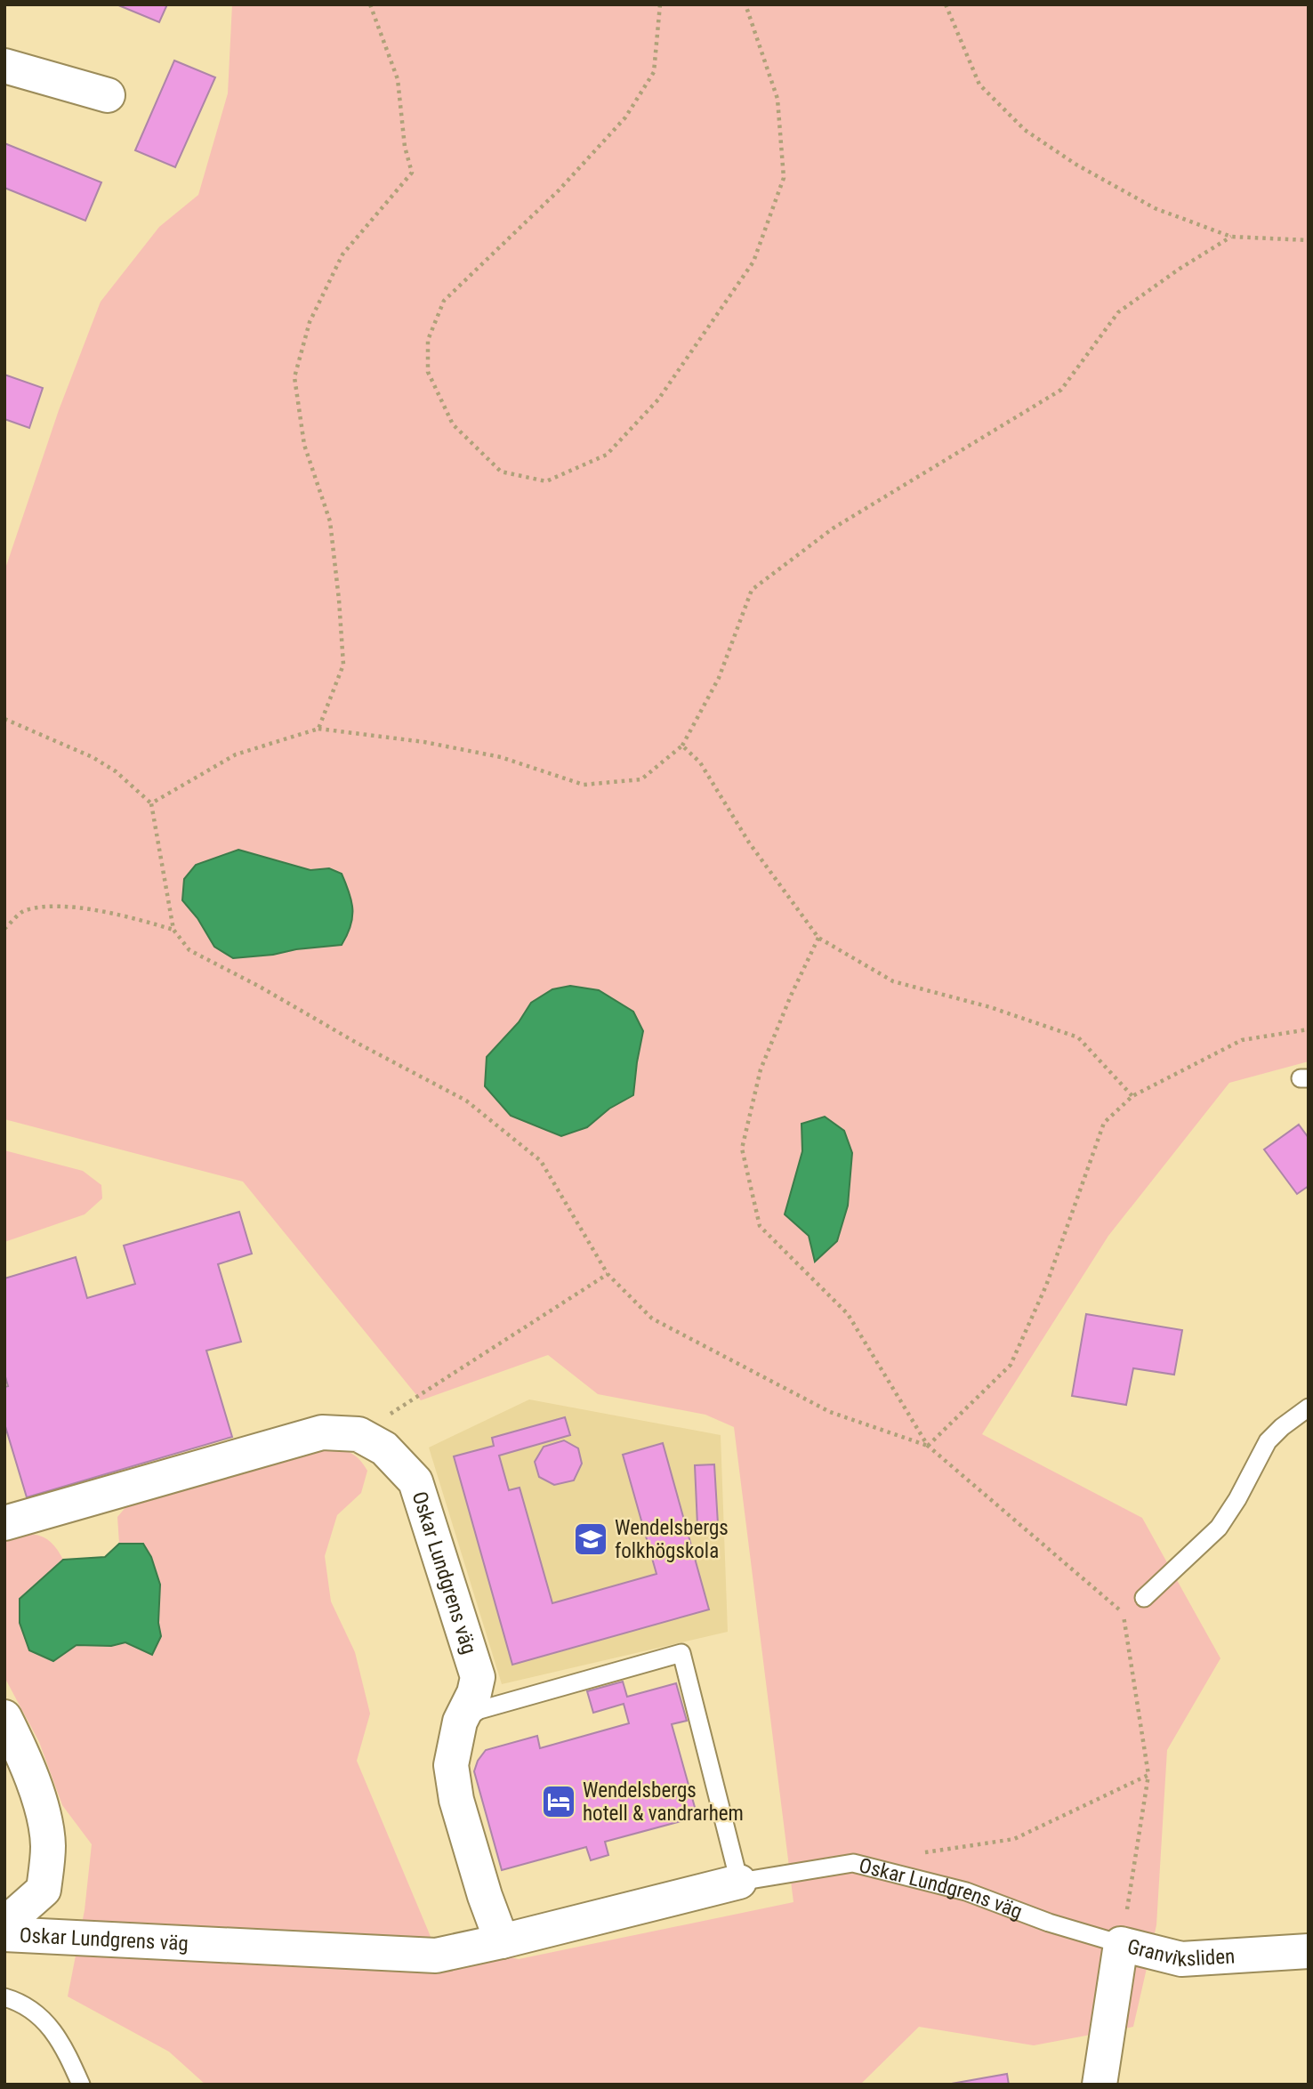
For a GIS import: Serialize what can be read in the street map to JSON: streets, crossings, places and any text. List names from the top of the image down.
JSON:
{
  "streets": {
    "street": ["Oskar Lundgrens väg", "Granviksliden"]
  },
  "crossings": [
    ["Oskar Lundgrens väg", "Granviksliden"]
  ],
  "places": {
    "school or university": ["Wendelsbergs folkhögskola"],
    "hotel": ["Wendelsbergs hotell & vandrarhem"]
  }
}
